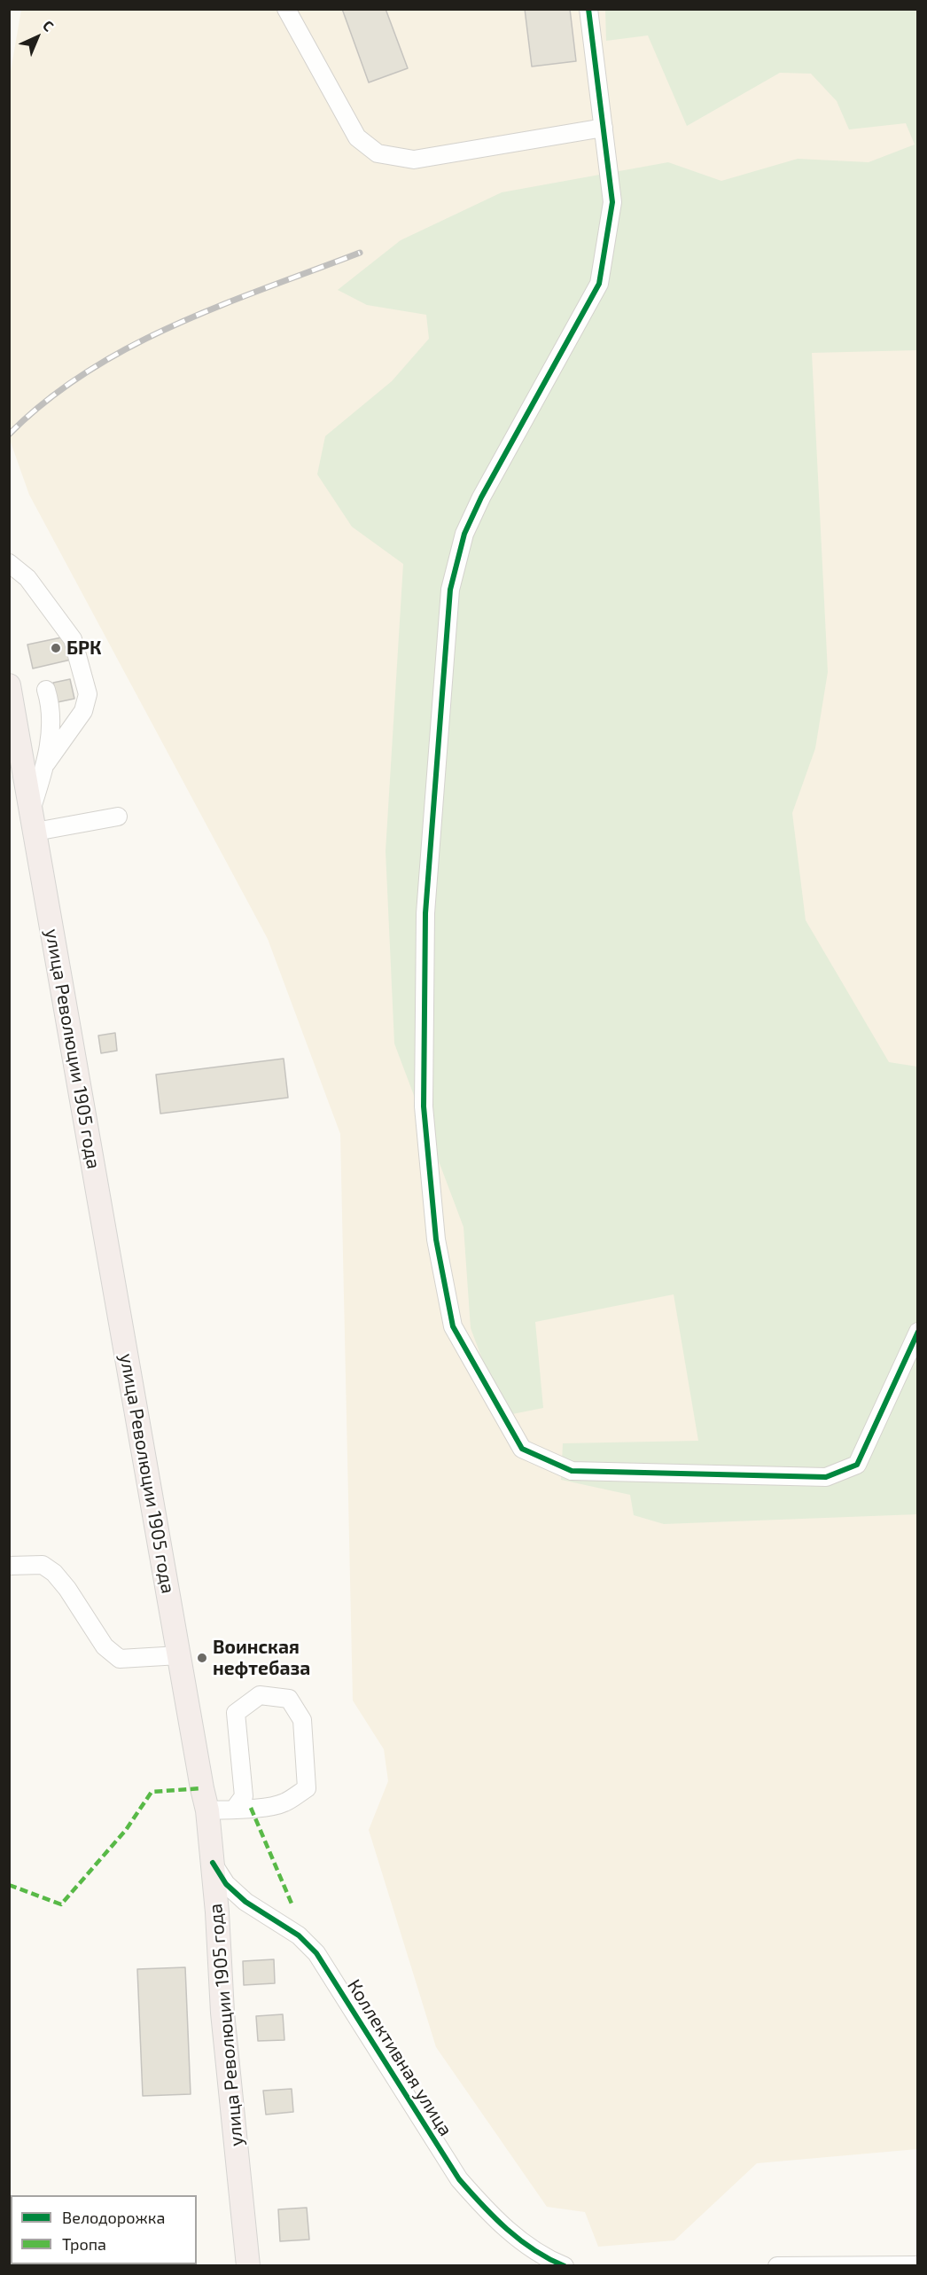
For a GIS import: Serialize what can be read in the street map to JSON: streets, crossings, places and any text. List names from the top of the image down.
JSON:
{
  "streets": {
    "main road": ["улица Революции 1905 года"],
    "street": ["Коллективная улица"]
  },
  "crossings": [
    ["улица Революции 1905 года", "Коллективная улица"]
  ],
  "places": ["БРК", "Воинская нефтебаза"],
  "legend": ["Велодорожка", "Тропа"],
  "north": "top right"
}
